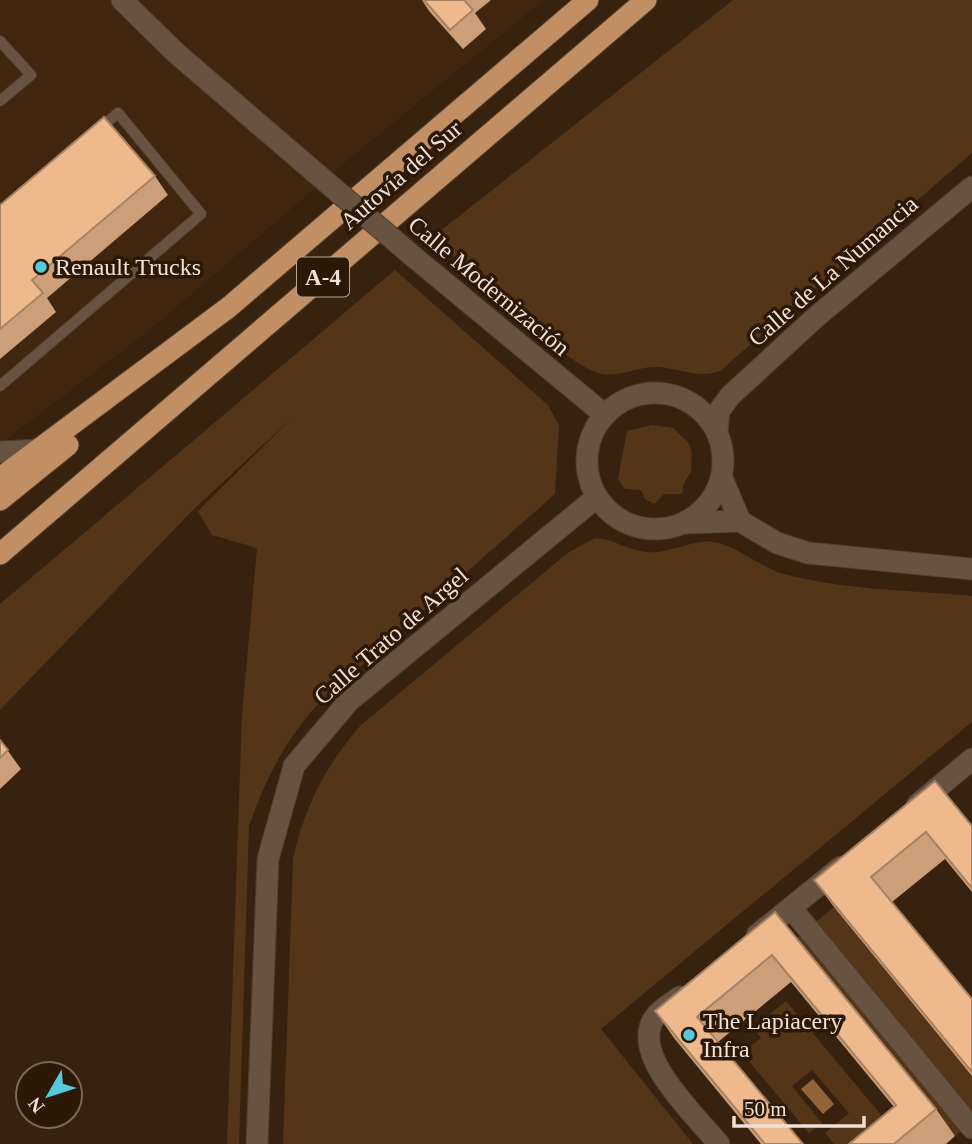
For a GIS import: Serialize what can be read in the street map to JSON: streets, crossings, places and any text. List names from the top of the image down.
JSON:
{
  "streets": {
    "highway": ["Autovía del Sur", "A-4"],
    "street": ["Calle de La Numancia", "Calle Modernización", "Calle Trato de Argel"]
  },
  "crossings": [
    ["Calle de La Numancia", "Calle Modernización"],
    ["Calle de La Numancia", "Calle Trato de Argel"],
    ["Calle Modernización", "Calle Trato de Argel"]
  ],
  "places": ["Renault Trucks", "The Lapiacery Infra"],
  "scale_bar": "50 m",
  "north": "bottom left"
}
